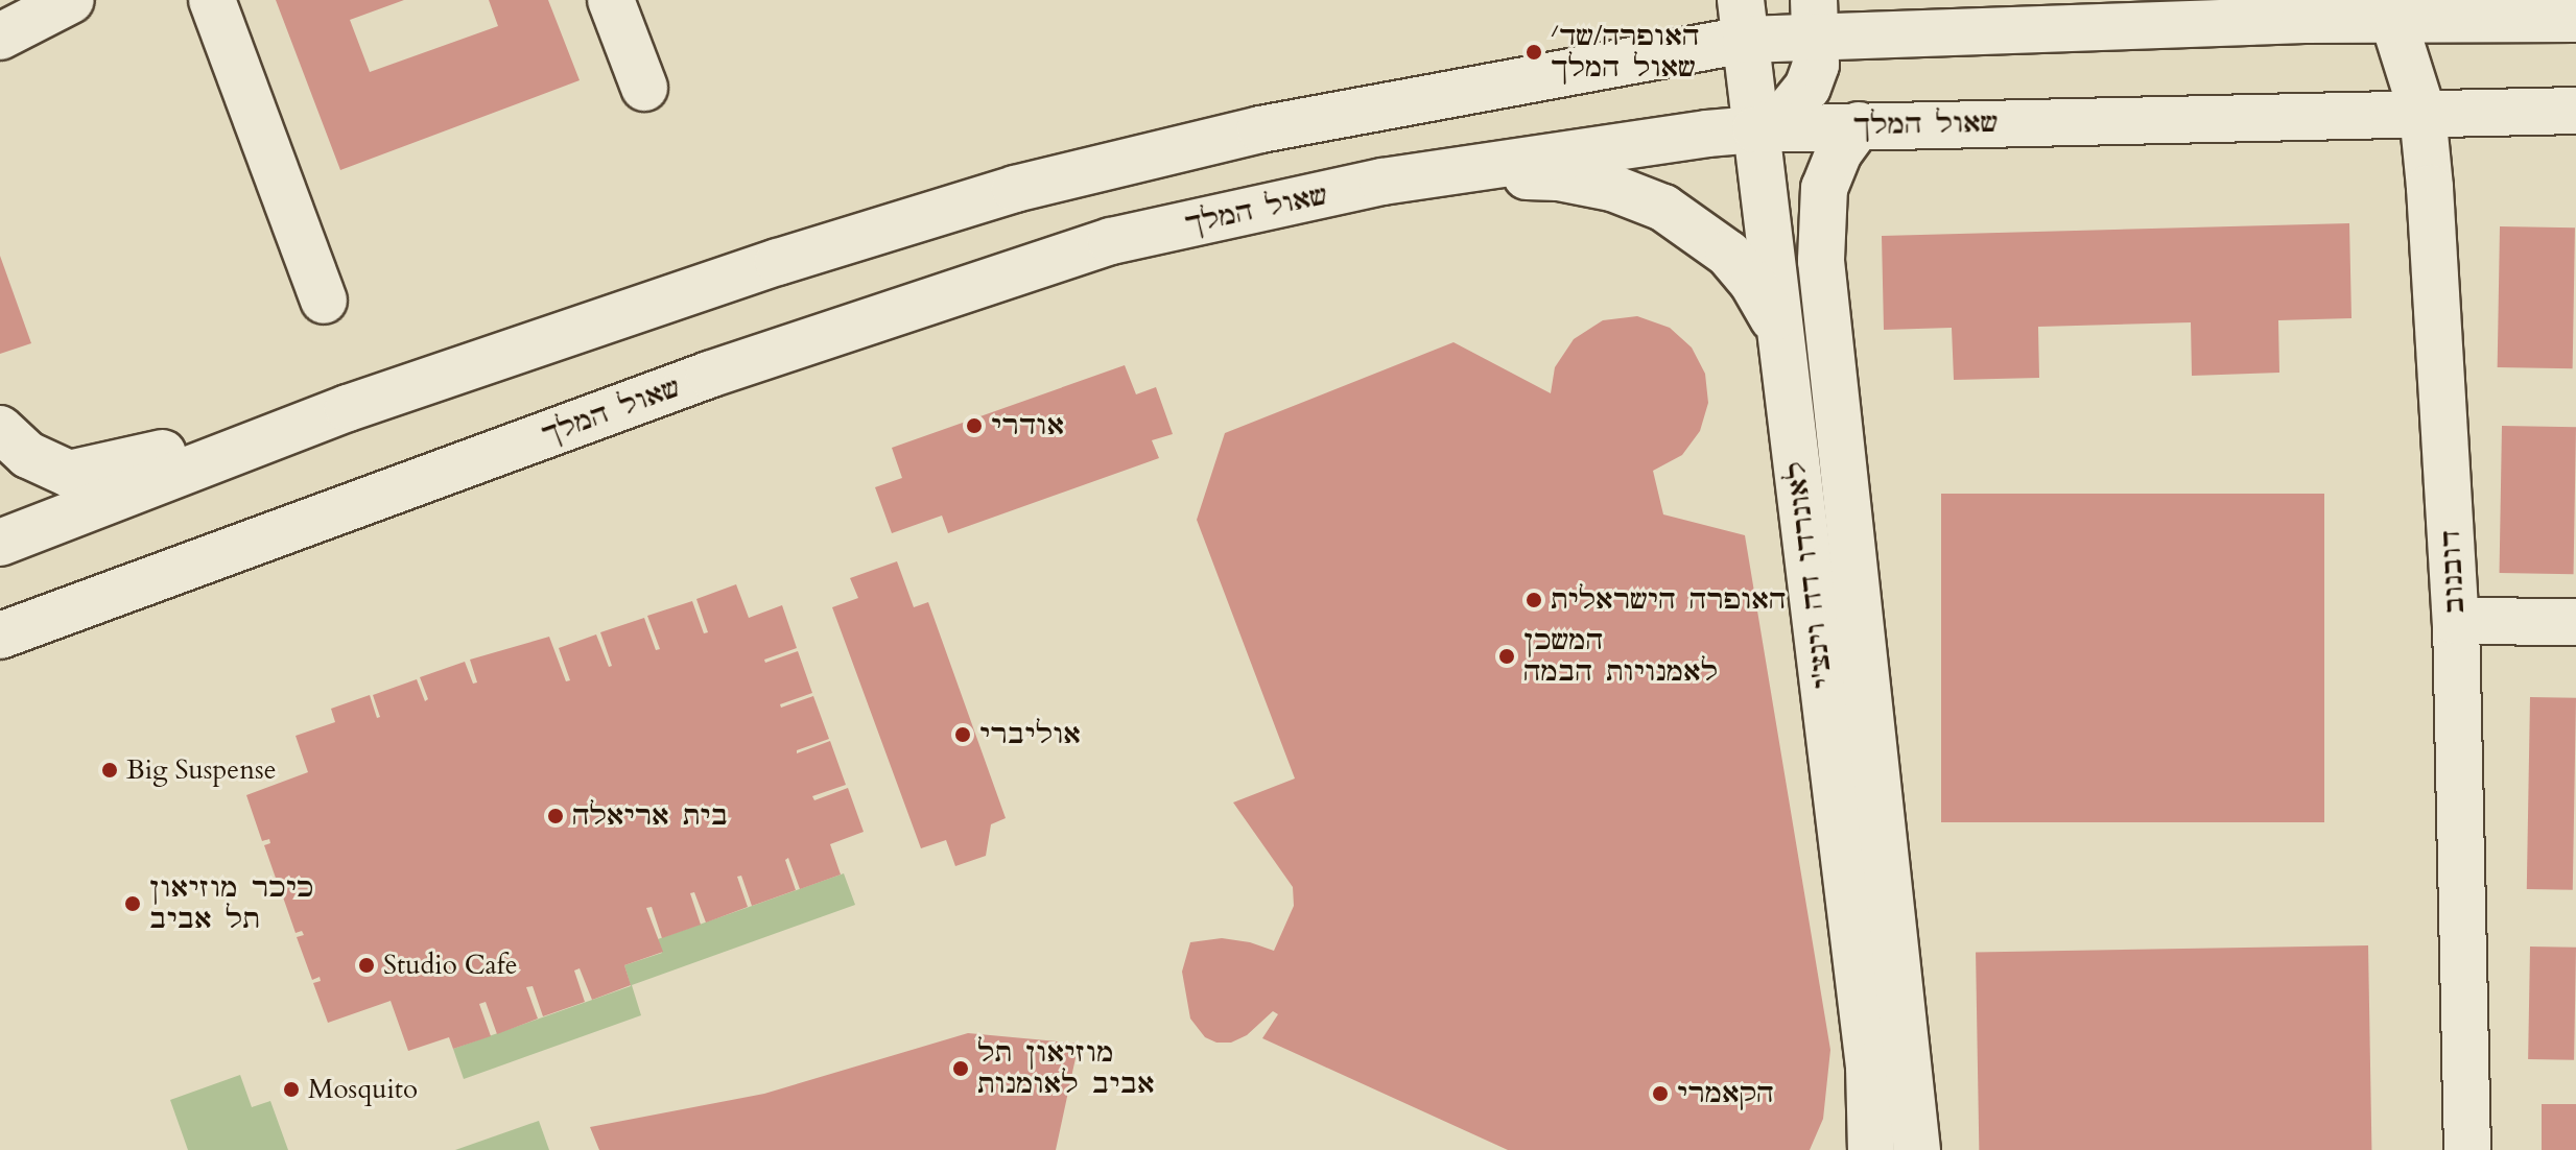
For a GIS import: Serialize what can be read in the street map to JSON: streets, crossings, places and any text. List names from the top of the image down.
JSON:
{
  "streets": {
    "street": ["שאול המלך", "דובנוב", "לאונרדו דה וינצ'י"]
  },
  "crossings": [
    ["שאול המלך", "דובנוב"],
    ["שאול המלך", "לאונרדו דה וינצ'י"]
  ],
  "places": [
    "האופרה/שד׳ שאול המלך",
    "אודרי",
    "האופרה הישראלית",
    "המשכן לאמנויות הבמה",
    "אוליברי",
    "Big Suspense",
    "בית אריאלה",
    "כיכר מוזיאון תל אביב",
    "Studio Cafe",
    "מוזיאון תל אביב לאומנות",
    "Mosquito",
    "הקאמרי"
  ]
}
